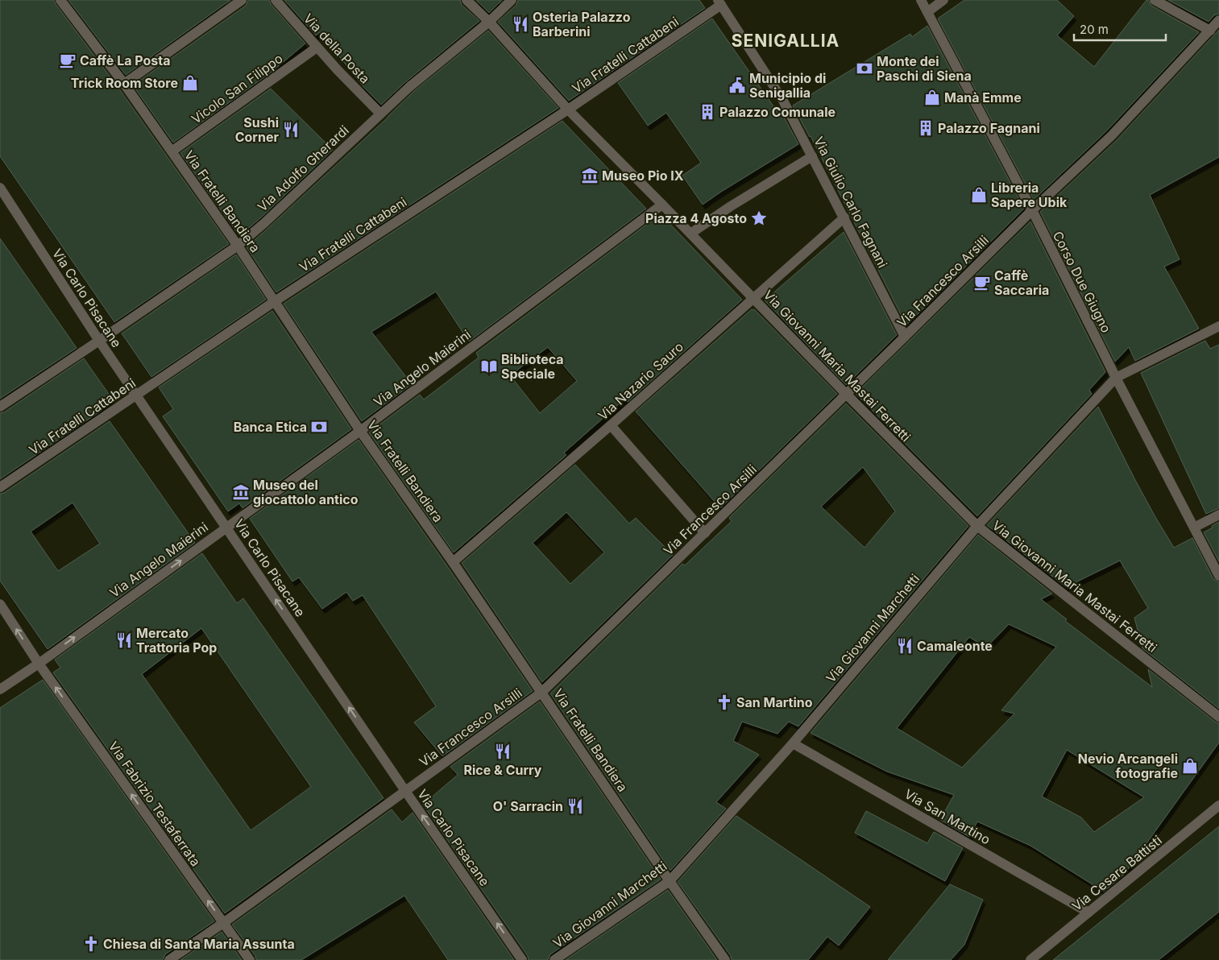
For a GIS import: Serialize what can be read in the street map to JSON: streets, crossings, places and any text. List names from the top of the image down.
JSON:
{
  "streets": {
    "street": [
      "Via della Posta",
      "Via Fratelli Cattabeni",
      "Vicolo San Filippo",
      "Via Adolfo Gherardi",
      "Via Fratelli Bandiera",
      "Via Giulio Carlo Fagnani",
      "Via Francesco Arsilli",
      "Corso Due Giugno",
      "Via Carlo Pisacane",
      "Via Giovanni Maria Mastai Ferretti",
      "Via Angelo Maierini",
      "Via Nazario Sauro",
      "Via Giovanni Marchetti",
      "Via Fabrizio Testaferrata",
      "Via San Martino",
      "Via Cesare Battisti"
    ]
  },
  "crossings": [
    ["Via della Posta", "Vicolo San Filippo"],
    ["Via della Posta", "Via Adolfo Gherardi"],
    ["Via Fratelli Cattabeni", "Via Fratelli Bandiera"],
    ["Via Fratelli Cattabeni", "Via Giulio Carlo Fagnani"],
    ["Via Fratelli Cattabeni", "Via Carlo Pisacane"],
    ["Via Fratelli Cattabeni", "Via Giovanni Maria Mastai Ferretti"],
    ["Vicolo San Filippo", "Via Fratelli Bandiera"],
    ["Via Adolfo Gherardi", "Via Fratelli Bandiera"],
    ["Via Adolfo Gherardi", "Via Carlo Pisacane"],
    ["Via Adolfo Gherardi", "Via Giovanni Maria Mastai Ferretti"],
    ["Via Fratelli Bandiera", "Via Francesco Arsilli"],
    ["Via Fratelli Bandiera", "Via Angelo Maierini"],
    ["Via Fratelli Bandiera", "Via Nazario Sauro"],
    ["Via Fratelli Bandiera", "Via Giovanni Marchetti"],
    ["Via Giulio Carlo Fagnani", "Via Francesco Arsilli"],
    ["Via Giulio Carlo Fagnani", "Via Nazario Sauro"],
    ["Via Francesco Arsilli", "Corso Due Giugno"],
    ["Via Francesco Arsilli", "Via Carlo Pisacane"],
    ["Via Francesco Arsilli", "Via Giovanni Maria Mastai Ferretti"],
    ["Via Francesco Arsilli", "Via Fabrizio Testaferrata"],
    ["Corso Due Giugno", "Via Giovanni Marchetti"],
    ["Via Carlo Pisacane", "Via Angelo Maierini"],
    ["Via Giovanni Maria Mastai Ferretti", "Via Angelo Maierini"],
    ["Via Giovanni Maria Mastai Ferretti", "Via Nazario Sauro"],
    ["Via Giovanni Maria Mastai Ferretti", "Via Giovanni Marchetti"],
    ["Via Angelo Maierini", "Via Fabrizio Testaferrata"],
    ["Via Giovanni Marchetti", "Via San Martino"],
    ["Via San Martino", "Via Cesare Battisti"]
  ],
  "one_way": ["Via Carlo Pisacane", "Via Fabrizio Testaferrata"],
  "districts": ["SENIGALLIA"],
  "places": {
    "restaurant": [
      "Osteria Palazzo Barberini",
      "Sushi Corner",
      "Mercato Trattoria Pop",
      "Camaleonte",
      "Rice & Curry",
      "O' Sarracin"
    ],
    "cafe": ["Caffè La Posta", "Caffè Saccaria"],
    "bank": ["Monte dei Paschi di Siena", "Banca Etica"],
    "shop": [
      "Trick Room Store",
      "Manà Emme",
      "Libreria Sapere Ubik",
      "Nevio Arcangeli fotografie"
    ],
    "public building": ["Municipio di Senigallia"],
    "building": ["Palazzo Comunale", "Palazzo Fagnani"],
    "museum": ["Museo Pio IX", "Museo del giocattolo antico"],
    "place": ["Piazza 4 Agosto"],
    "library": ["Biblioteca Speciale"],
    "church": ["San Martino", "Chiesa di Santa Maria Assunta"]
  },
  "scale_bar": "20 m"
}
